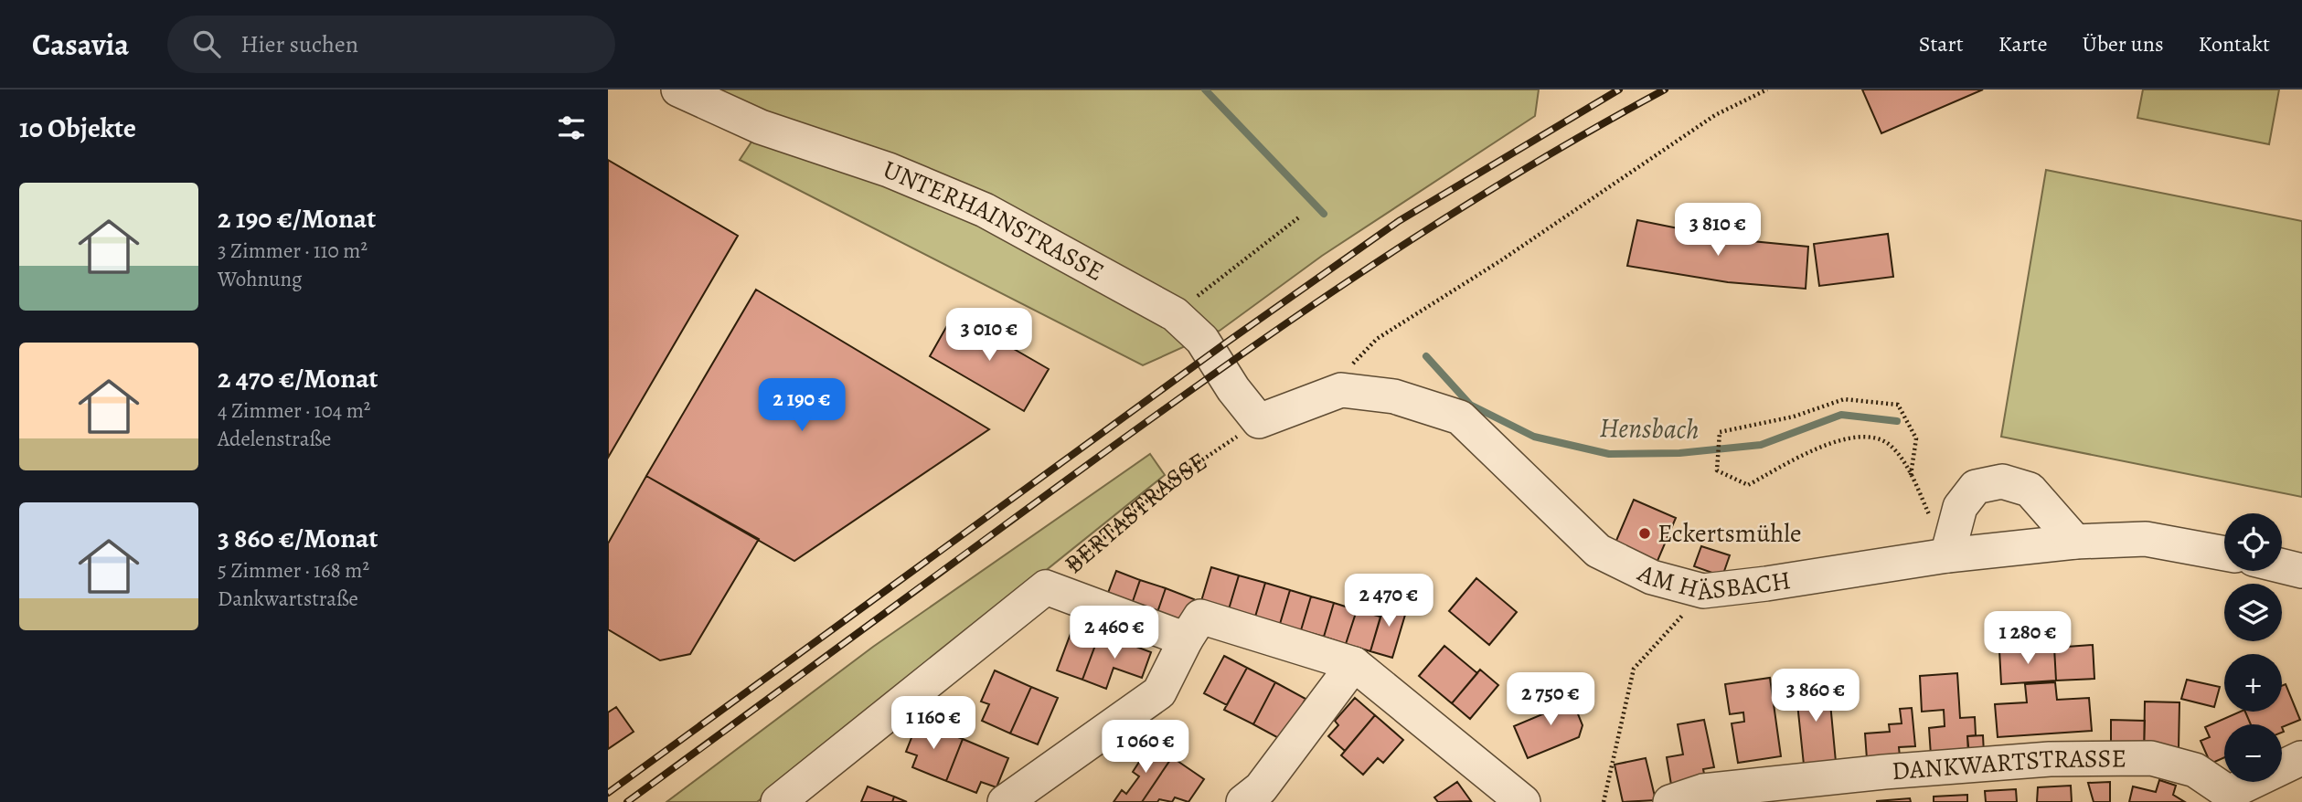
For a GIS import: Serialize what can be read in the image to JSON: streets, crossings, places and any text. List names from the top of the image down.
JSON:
{
  "streets": {
    "street": [
      "UNTERHAINSTRASSE",
      "BERTASTRASSE",
      "AM HÄSBACH",
      "DANKWARTSTRASSE"
    ]
  },
  "crossings": [
    ["UNTERHAINSTRASSE", "BERTASTRASSE"],
    ["UNTERHAINSTRASSE", "AM HÄSBACH"],
    ["BERTASTRASSE", "AM HÄSBACH"]
  ],
  "water": ["Hensbach"],
  "places": ["Eckertsmühle"],
  "page": {
    "header": "Casavia",
    "search": "Hier suchen",
    "nav": [
      "Start",
      "Karte",
      "Über uns",
      "Kontakt"
    ],
    "heading": "10 Objekte",
    "list": [
      {
        "name": "2 190 €/Monat",
        "note": "3 Zimmer · 110 m² · Wohnung"
      },
      {
        "name": "2 470 €/Monat",
        "note": "4 Zimmer · 104 m² · Adelenstraße"
      },
      {
        "name": "3 860 €/Monat",
        "note": "5 Zimmer · 168 m² · Dankwartstraße"
      }
    ],
    "price": [
      "3 810 €",
      "3 010 €",
      "2 190 €",
      "2 470 €",
      "2 460 €",
      "1 280 €",
      "3 860 €",
      "2 750 €",
      "1 160 €",
      "1 060 €"
    ],
    "map_buttons": ["+", "−"]
  }
}
